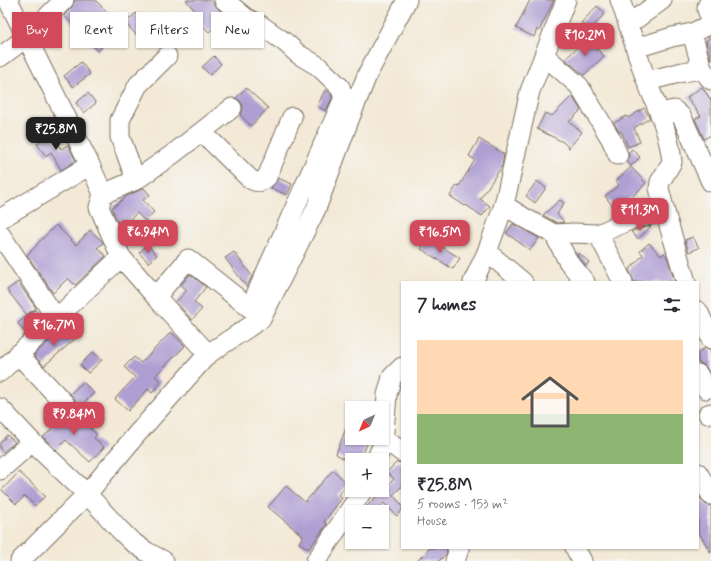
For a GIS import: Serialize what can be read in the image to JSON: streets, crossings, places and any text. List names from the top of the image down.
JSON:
{
  "north": "bottom left",
  "page": {
    "chip": [
      "Buy",
      "Rent",
      "Filters",
      "New"
    ],
    "price": [
      "₹10.2M",
      "₹25.8M",
      "₹11.3M",
      "₹6.94M",
      "₹16.5M",
      "₹16.7M",
      "₹9.84M"
    ],
    "heading": "7 homes",
    "list": [
      {
        "name": "₹25.8M",
        "note": "5 rooms · 153 m² · House"
      }
    ],
    "map_buttons": ["+", "−"]
  }
}
